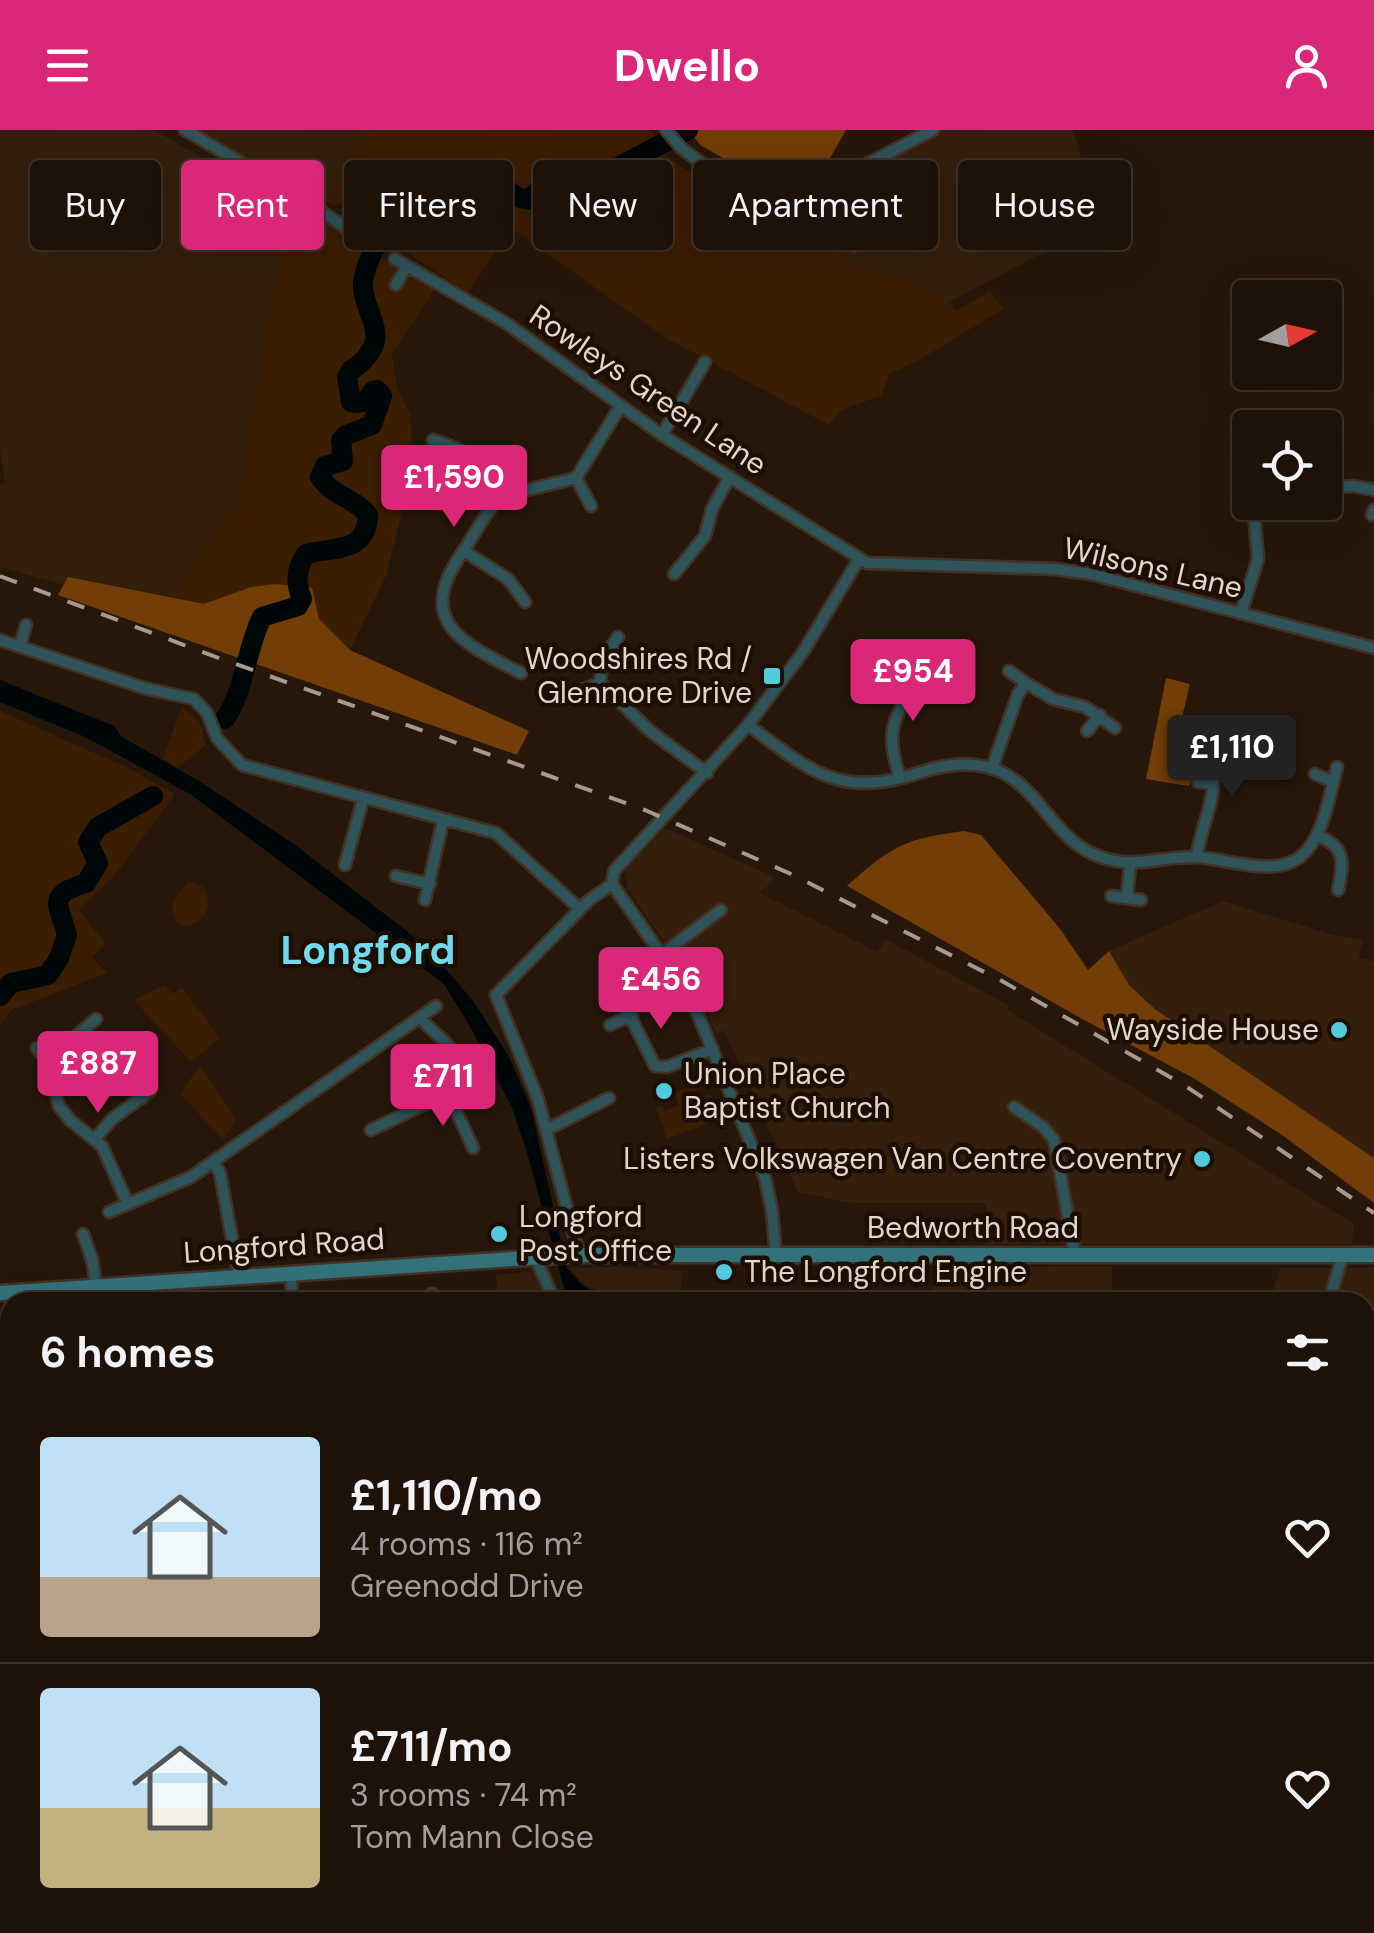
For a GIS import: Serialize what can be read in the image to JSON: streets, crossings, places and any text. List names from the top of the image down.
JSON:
{
  "streets": {
    "main road": ["Bedworth Road", "Longford Road"],
    "street": ["Rowleys Green Lane", "Wilsons Lane"]
  },
  "crossings": [
    ["Rowleys Green Lane", "Wilsons Lane"],
    ["Bedworth Road", "Longford Road"]
  ],
  "districts": ["Longford"],
  "places": {
    "transit": ["Woodshires Rd / Glenmore Drive"],
    "other": [
      "Wayside House",
      "Union Place Baptist Church",
      "Listers Volkswagen Van Centre Coventry",
      "Longford Post Office",
      "The Longford Engine"
    ]
  },
  "north": "right",
  "page": {
    "header": "Dwello",
    "chip": [
      "Buy",
      "Rent",
      "Filters",
      "New",
      "Apartment",
      "House"
    ],
    "price": [
      "£1,590",
      "£954",
      "£1,110",
      "£456",
      "£887",
      "£711"
    ],
    "heading": "6 homes",
    "list": [
      {
        "name": "£1,110/mo",
        "note": "4 rooms · 116 m² · Greenodd Drive"
      },
      {
        "name": "£711/mo",
        "note": "3 rooms · 74 m² · Tom Mann Close"
      }
    ]
  }
}
